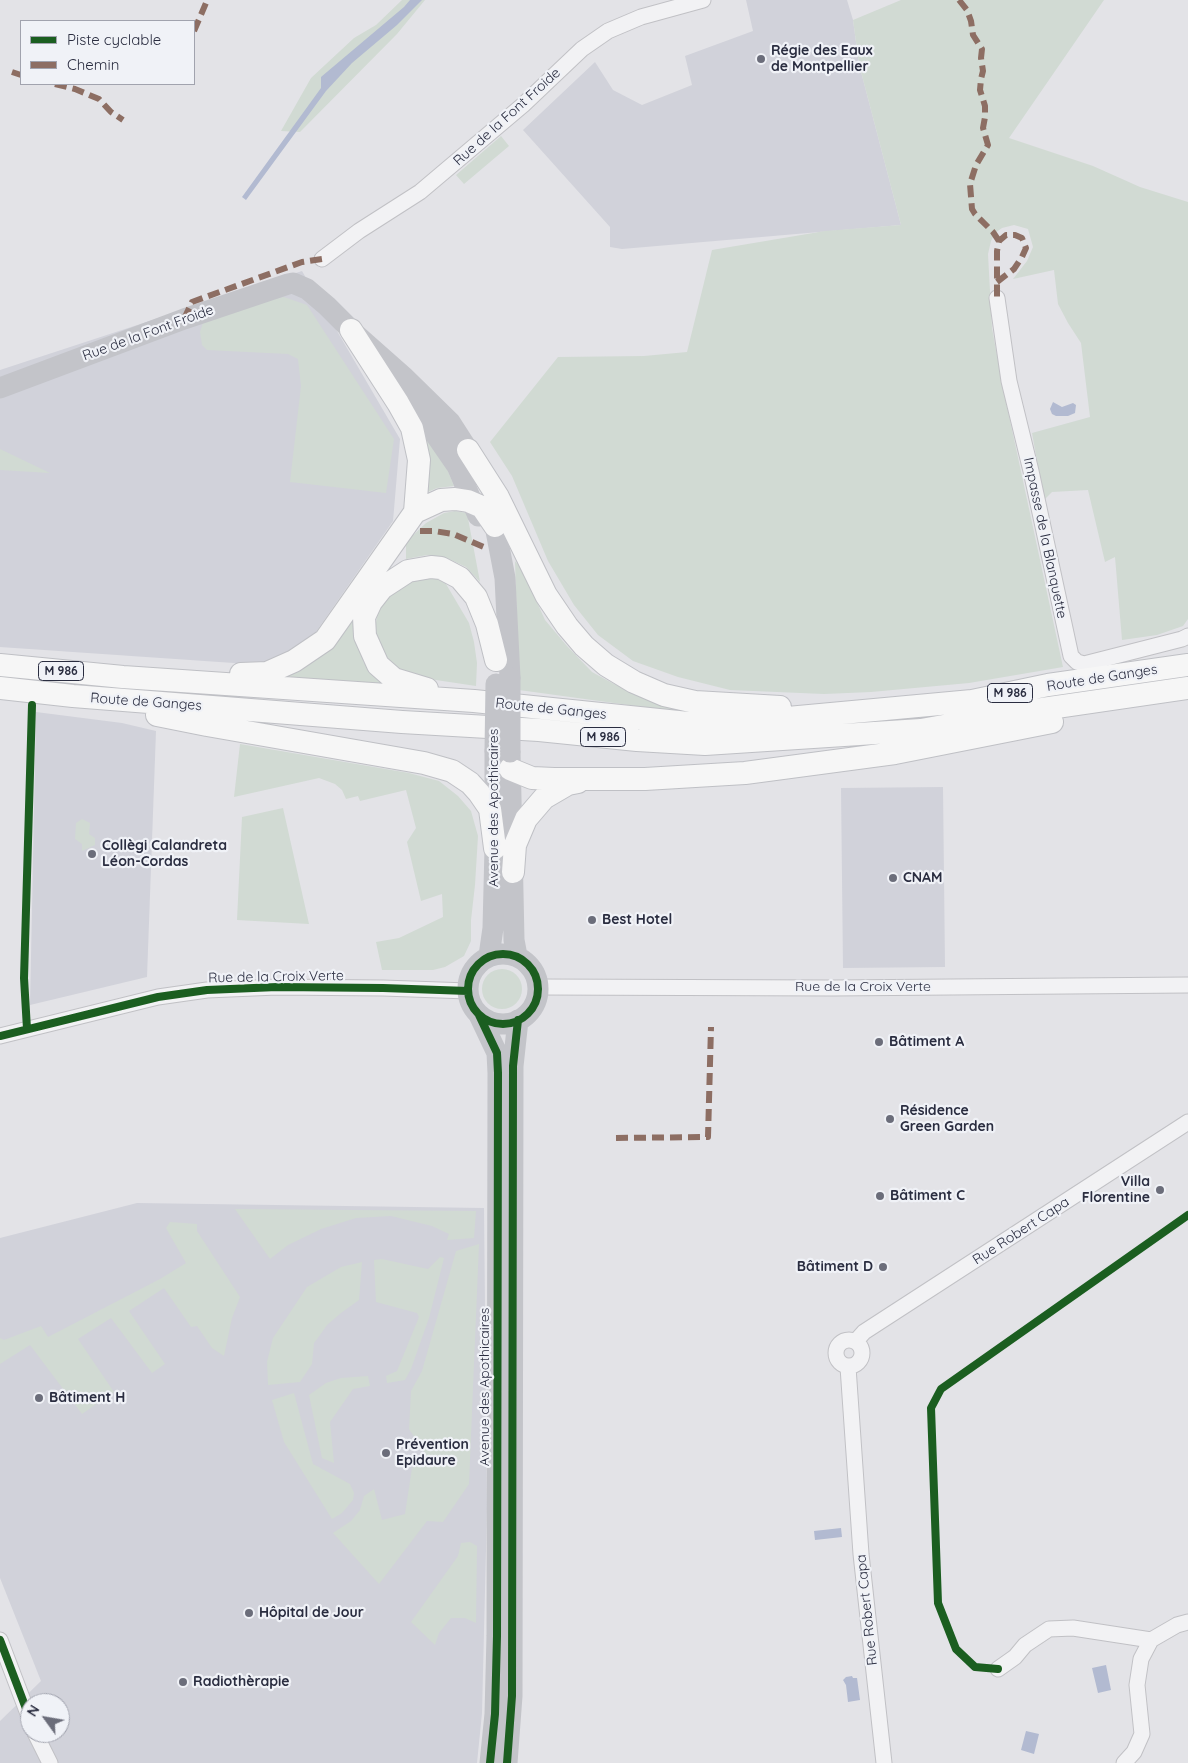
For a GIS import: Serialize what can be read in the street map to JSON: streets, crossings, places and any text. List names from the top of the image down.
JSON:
{
  "streets": {
    "main road": [
      "Rue de la Font Froide",
      "M 986",
      "Route de Ganges",
      "Avenue des Apothicaires"
    ],
    "street": ["Impasse de la Blanquette", "Rue de la Croix Verte", "Rue Robert Capa"]
  },
  "crossings": [
    ["Rue de la Font Froide", "Avenue des Apothicaires"],
    ["M 986", "Route de Ganges"],
    ["M 986", "Avenue des Apothicaires"],
    ["Avenue des Apothicaires", "Rue de la Croix Verte"]
  ],
  "places": [
    "Régie des Eaux de Montpellier",
    "Collègi Calandreta Léon-Cordas",
    "CNAM",
    "Best Hotel",
    "Bâtiment A",
    "Résidence Green Garden",
    "Villa Florentine",
    "Bâtiment C",
    "Bâtiment D",
    "Bâtiment H",
    "Prévention Epidaure",
    "Hôpital de Jour",
    "Radiothèrapie"
  ],
  "legend": ["Piste cyclable", "Chemin"],
  "north": "top left"
}
